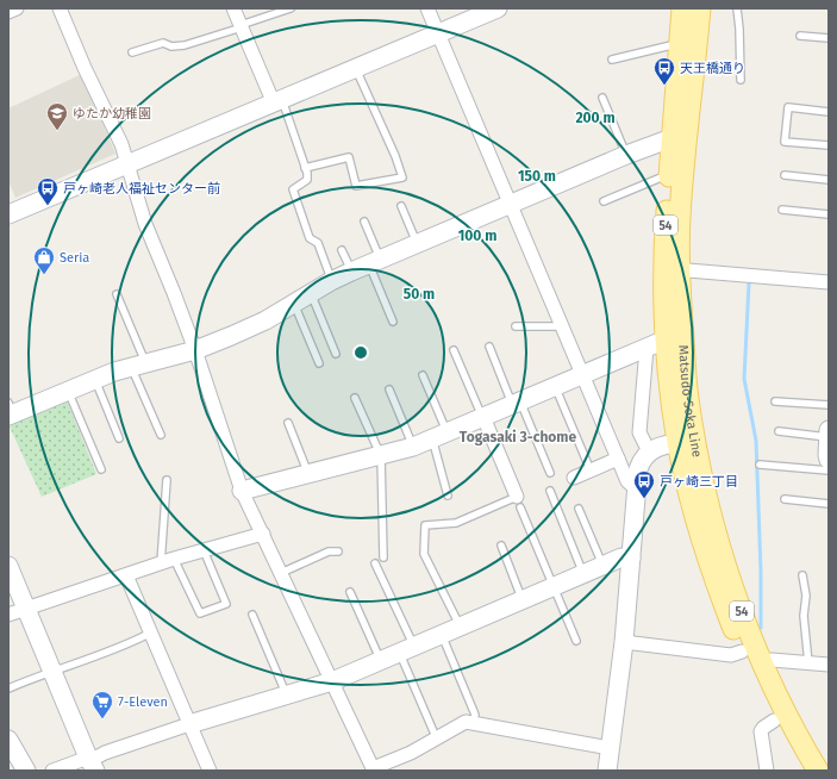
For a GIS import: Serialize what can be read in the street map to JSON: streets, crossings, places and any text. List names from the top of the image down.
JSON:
{
  "streets": {
    "main road": ["54", "Matsudo-Soka Line"]
  },
  "districts": ["Togasaki 3-chome"],
  "places": {
    "bus stop": ["天王橋通り", "戸ヶ崎老人福祉センター前", "戸ヶ崎三丁目"],
    "school or university": ["ゆたか幼稚園"],
    "shop": ["Seria"],
    "supermarket": ["7-Eleven"]
  },
  "rings": [
    "200 m",
    "150 m",
    "100 m",
    "50 m"
  ]
}
